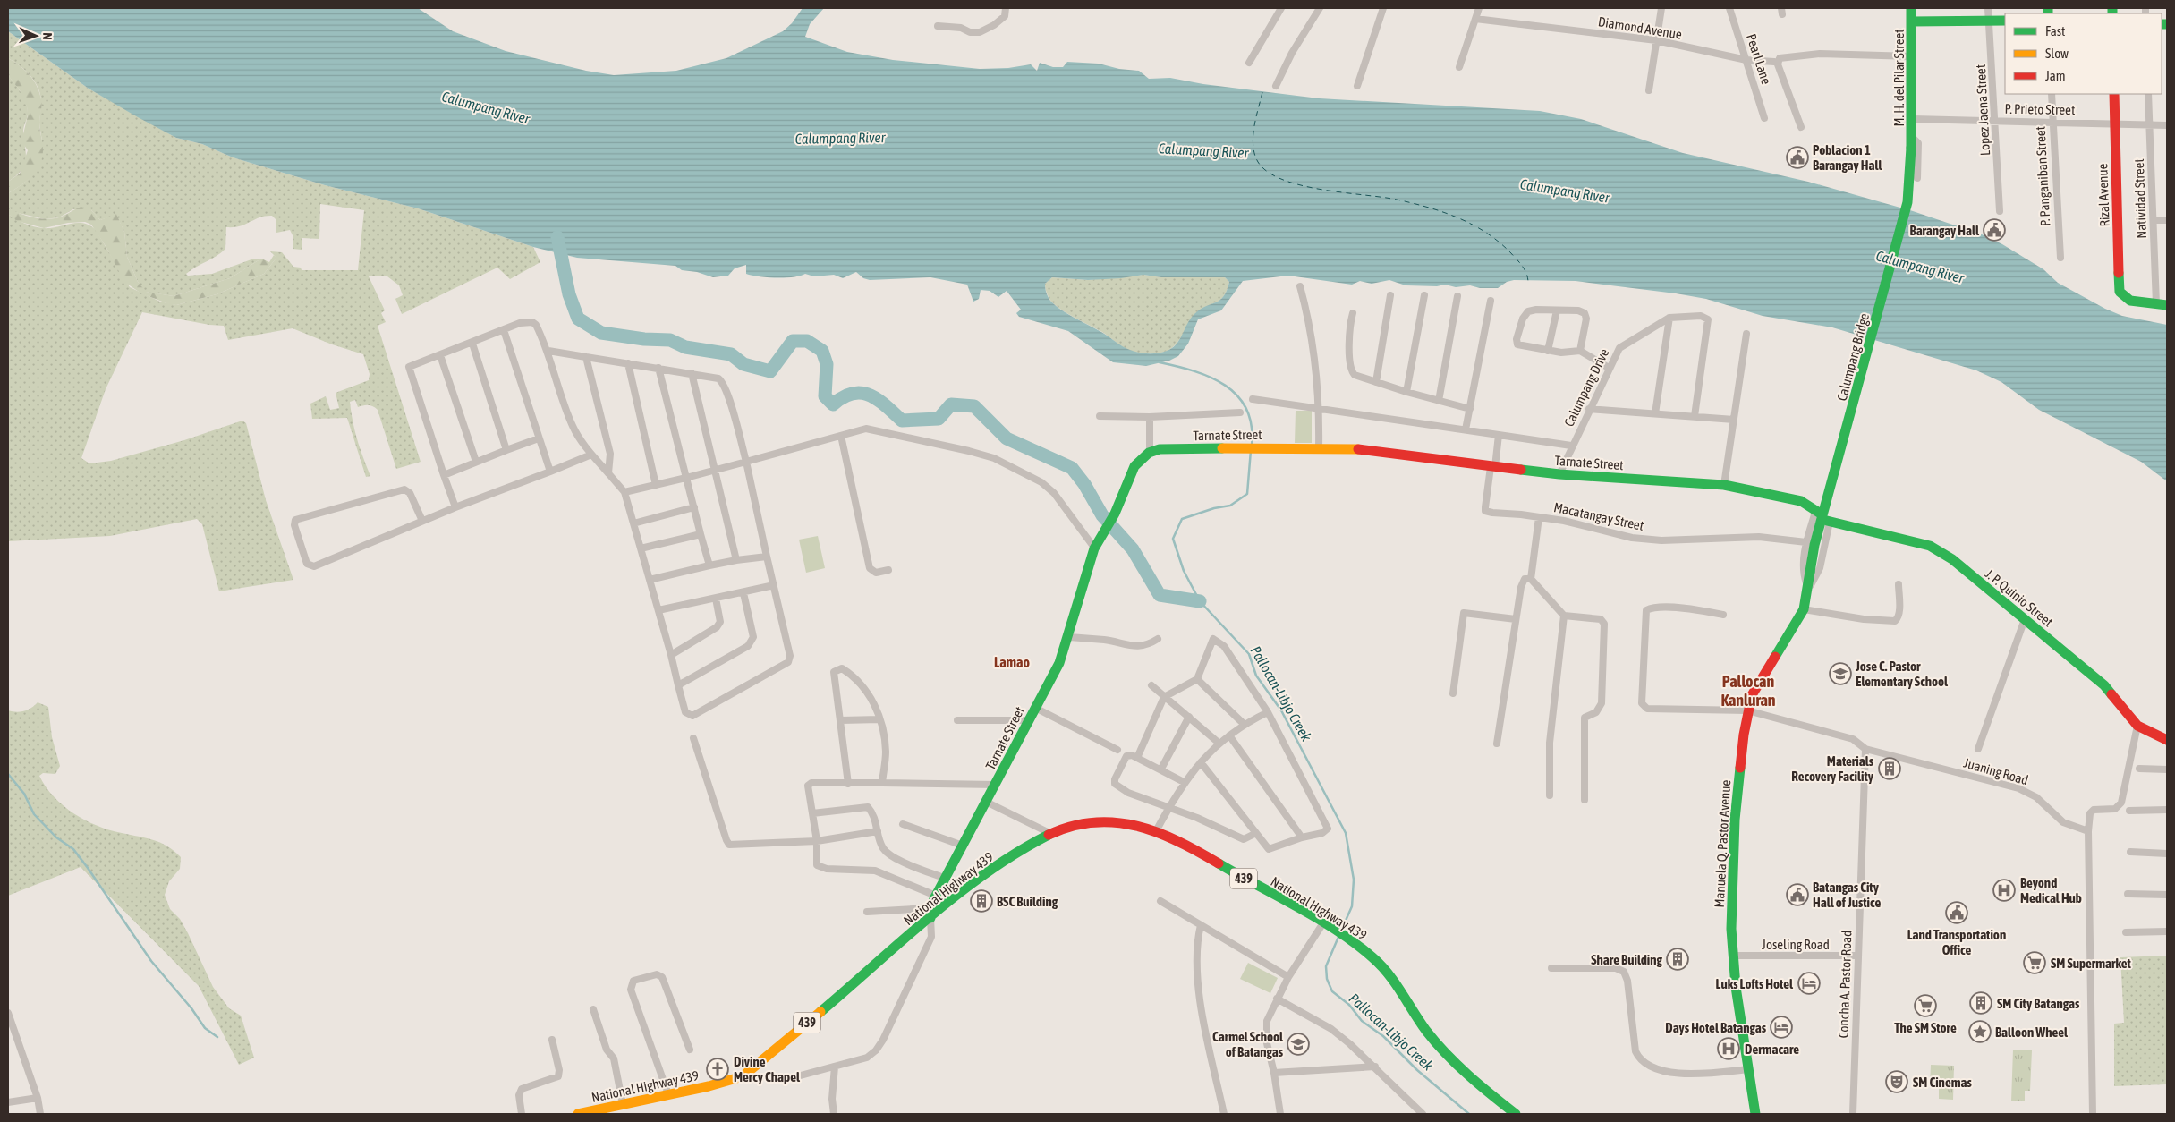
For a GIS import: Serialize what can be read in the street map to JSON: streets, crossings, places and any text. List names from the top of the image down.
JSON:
{
  "streets": {
    "main road": [
      "M. H. del Pilar Street",
      "Rizal Avenue",
      "Calumpang Bridge",
      "Tarnate Street",
      "J. P. Quinio Street",
      "Manuela Q. Pastor Avenue",
      "439",
      "National Highway 439"
    ],
    "street": [
      "Diamond Avenue",
      "Pearl Lane",
      "P. Prieto Street",
      "Lopez Jaena Street",
      "P. Panganiban Street",
      "Natividad Street",
      "Calumpang Drive",
      "Macatangay Street",
      "Juaning Road",
      "Joseling Road",
      "Concha A. Pastor Road"
    ]
  },
  "crossings": [
    ["Diamond Avenue", "Pearl Lane"],
    ["M. H. del Pilar Street", "P. Prieto Street"],
    ["M. H. del Pilar Street", "Calumpang Bridge"],
    ["P. Prieto Street", "Lopez Jaena Street"],
    ["P. Prieto Street", "P. Panganiban Street"],
    ["P. Prieto Street", "Rizal Avenue"],
    ["P. Prieto Street", "Natividad Street"],
    ["Rizal Avenue", "Natividad Street"],
    ["Calumpang Bridge", "Manuela Q. Pastor Avenue"],
    ["Calumpang Drive", "Tarnate Street"],
    ["Tarnate Street", "Macatangay Street"],
    ["Tarnate Street", "National Highway 439"],
    ["J. P. Quinio Street", "Manuela Q. Pastor Avenue"],
    ["Juaning Road", "Manuela Q. Pastor Avenue"],
    ["Juaning Road", "Concha A. Pastor Road"],
    ["Manuela Q. Pastor Avenue", "Joseling Road"],
    ["Joseling Road", "Concha A. Pastor Road"]
  ],
  "districts": ["Lamao", "Pallocan Kanluran"],
  "water": ["Calumpang River", "Pallocan-Libjo Creek"],
  "places": {
    "public building": [
      "Poblacion 1 Barangay Hall",
      "Barangay Hall",
      "Batangas City Hall of Justice",
      "Land Transportation Office"
    ],
    "school or university": ["Jose C. Pastor Elementary School", "Carmel School of Batangas"],
    "building": [
      "Materials Recovery Facility",
      "BSC Building",
      "Share Building",
      "SM City Batangas"
    ],
    "hospital": ["Beyond Medical Hub", "Dermacare"],
    "supermarket": ["SM Supermarket", "The SM Store"],
    "hotel": ["Luks Lofts Hotel", "Days Hotel Batangas"],
    "place": ["Balloon Wheel"],
    "church": ["Divine Mercy Chapel"],
    "theatre": ["SM Cinemas"]
  },
  "legend": ["Fast", "Slow", "Jam"],
  "north": "right"
}
